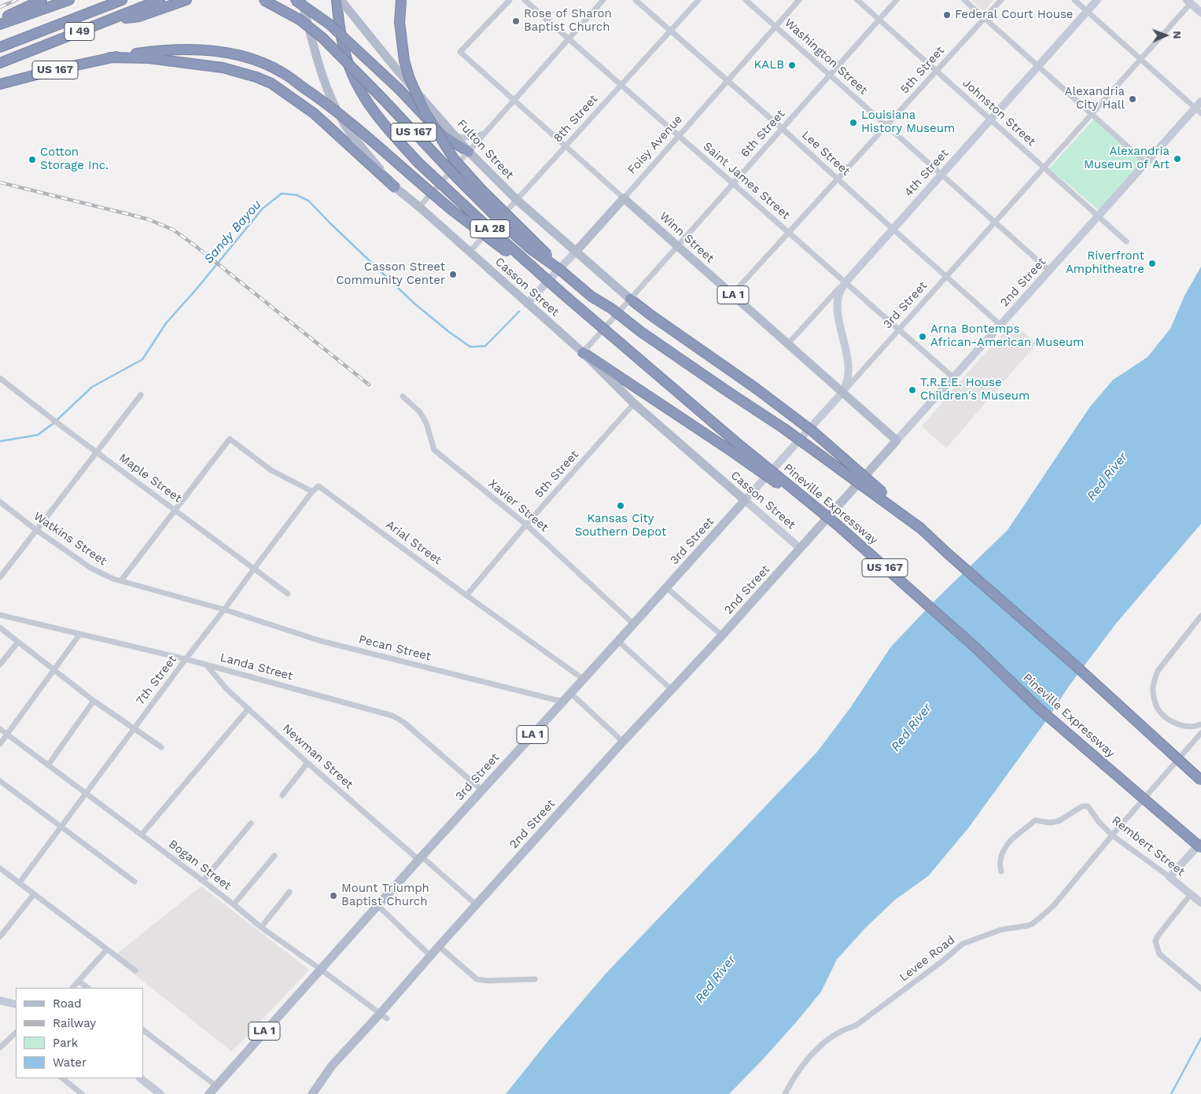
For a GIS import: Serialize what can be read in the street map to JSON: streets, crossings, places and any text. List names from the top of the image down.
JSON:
{
  "streets": {
    "highway": [
      "I 49",
      "US 167",
      "LA 28",
      "Pineville Expressway"
    ],
    "main road": [
      "Foisy Avenue",
      "Fulton Street",
      "4th Street",
      "Winn Street",
      "2nd Street",
      "Casson Street",
      "LA 1",
      "3rd Street",
      "Rembert Street"
    ],
    "street": [
      "Washington Street",
      "5th Street",
      "Johnston Street",
      "8th Street",
      "6th Street",
      "Lee Street",
      "Saint James Street",
      "Maple Street",
      "Xavier Street",
      "Watkins Street",
      "Arial Street",
      "Pecan Street",
      "Landa Street",
      "7th Street",
      "Newman Street",
      "Bogan Street",
      "Levee Road"
    ]
  },
  "crossings": [
    ["Washington Street", "5th Street"],
    ["Washington Street", "6th Street"],
    ["Washington Street", "Foisy Avenue"],
    ["Washington Street", "4th Street"],
    ["Washington Street", "2nd Street"],
    ["Washington Street", "3rd Street"],
    ["US 167", "LA 28"],
    ["US 167", "Pineville Expressway"],
    ["5th Street", "Johnston Street"],
    ["5th Street", "Lee Street"],
    ["5th Street", "Saint James Street"],
    ["5th Street", "Winn Street"],
    ["5th Street", "Casson Street"],
    ["5th Street", "Xavier Street"],
    ["5th Street", "Arial Street"],
    ["Johnston Street", "6th Street"],
    ["Johnston Street", "4th Street"],
    ["Johnston Street", "2nd Street"],
    ["Johnston Street", "3rd Street"],
    ["8th Street", "Fulton Street"],
    ["8th Street", "Lee Street"],
    ["8th Street", "Saint James Street"],
    ["8th Street", "Winn Street"],
    ["8th Street", "Casson Street"],
    ["6th Street", "Fulton Street"],
    ["6th Street", "Lee Street"],
    ["6th Street", "Saint James Street"],
    ["6th Street", "Winn Street"],
    ["6th Street", "Casson Street"],
    ["Foisy Avenue", "Fulton Street"],
    ["Foisy Avenue", "Lee Street"],
    ["Foisy Avenue", "Saint James Street"],
    ["Foisy Avenue", "Winn Street"],
    ["Foisy Avenue", "Casson Street"],
    ["Lee Street", "4th Street"],
    ["Lee Street", "2nd Street"],
    ["Lee Street", "3rd Street"],
    ["4th Street", "Saint James Street"],
    ["4th Street", "Winn Street"],
    ["Saint James Street", "2nd Street"],
    ["Saint James Street", "3rd Street"],
    ["LA 28", "Pineville Expressway"],
    ["Winn Street", "2nd Street"],
    ["Winn Street", "3rd Street"],
    ["2nd Street", "Casson Street"],
    ["2nd Street", "Newman Street"],
    ["2nd Street", "Bogan Street"],
    ["Casson Street", "3rd Street"],
    ["3rd Street", "Xavier Street"],
    ["3rd Street", "Arial Street"],
    ["3rd Street", "Pecan Street"],
    ["3rd Street", "Landa Street"],
    ["3rd Street", "Newman Street"],
    ["3rd Street", "Bogan Street"],
    ["Maple Street", "Arial Street"],
    ["Maple Street", "7th Street"],
    ["Watkins Street", "Pecan Street"],
    ["Watkins Street", "7th Street"],
    ["Arial Street", "7th Street"],
    ["Pecan Street", "7th Street"],
    ["Landa Street", "7th Street"],
    ["Landa Street", "Newman Street"],
    ["7th Street", "Bogan Street"],
    ["Rembert Street", "Levee Road"]
  ],
  "water": ["Sandy Bayou", "Red River"],
  "places": [
    "Federal Court House",
    "Rose of Sharon Baptist Church",
    "KALB",
    "Alexandria City Hall",
    "Louisiana History Museum",
    "Alexandria Museum of Art",
    "Cotton Storage Inc.",
    "Riverfront Amphitheatre",
    "Casson Street Community Center",
    "Arna Bontemps African-American Museum",
    "T.R.E.E. House Children's Museum",
    "Kansas City Southern Depot",
    "Mount Triumph Baptist Church"
  ],
  "legend": [
    "Road",
    "Railway",
    "Park",
    "Water"
  ],
  "north": "right"
}
